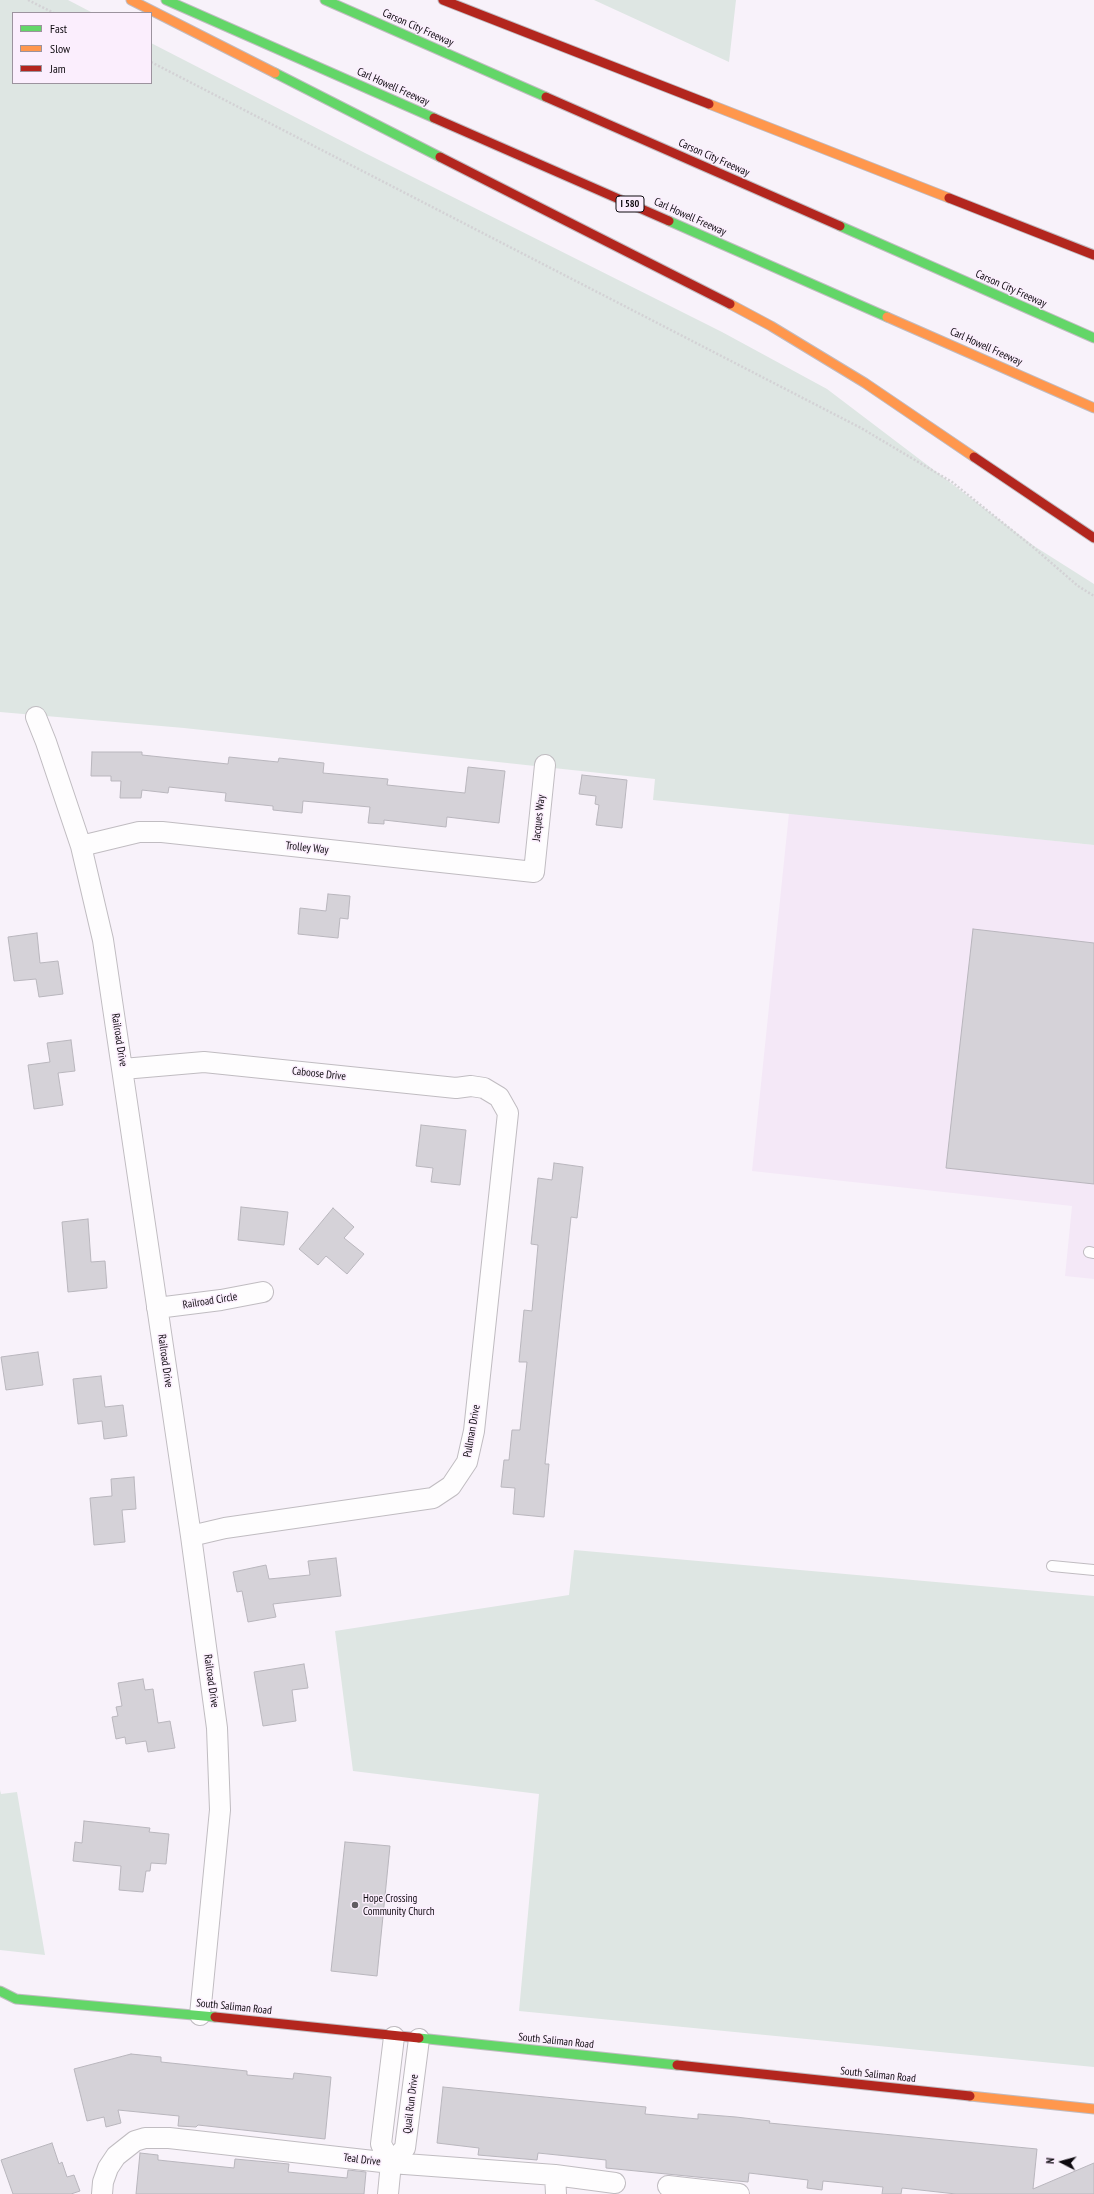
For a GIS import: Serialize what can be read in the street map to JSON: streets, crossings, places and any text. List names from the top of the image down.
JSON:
{
  "streets": {
    "main road": [
      "Carson City Freeway",
      "Carl Howell Freeway",
      "I 580",
      "South Saliman Road"
    ],
    "street": [
      "Jacques Way",
      "Trolley Way",
      "Railroad Drive",
      "Caboose Drive",
      "Railroad Circle",
      "Pullman Drive",
      "Quail Run Drive",
      "Teal Drive"
    ]
  },
  "crossings": [
    ["Jacques Way", "Trolley Way"],
    ["Trolley Way", "Railroad Drive"],
    ["Railroad Drive", "Caboose Drive"],
    ["Railroad Drive", "Railroad Circle"],
    ["Railroad Drive", "Pullman Drive"],
    ["Railroad Drive", "South Saliman Road"],
    ["Caboose Drive", "Pullman Drive"],
    ["South Saliman Road", "Quail Run Drive"],
    ["Quail Run Drive", "Teal Drive"]
  ],
  "places": ["Hope Crossing Community Church"],
  "legend": ["Fast", "Slow", "Jam"],
  "north": "left"
}
